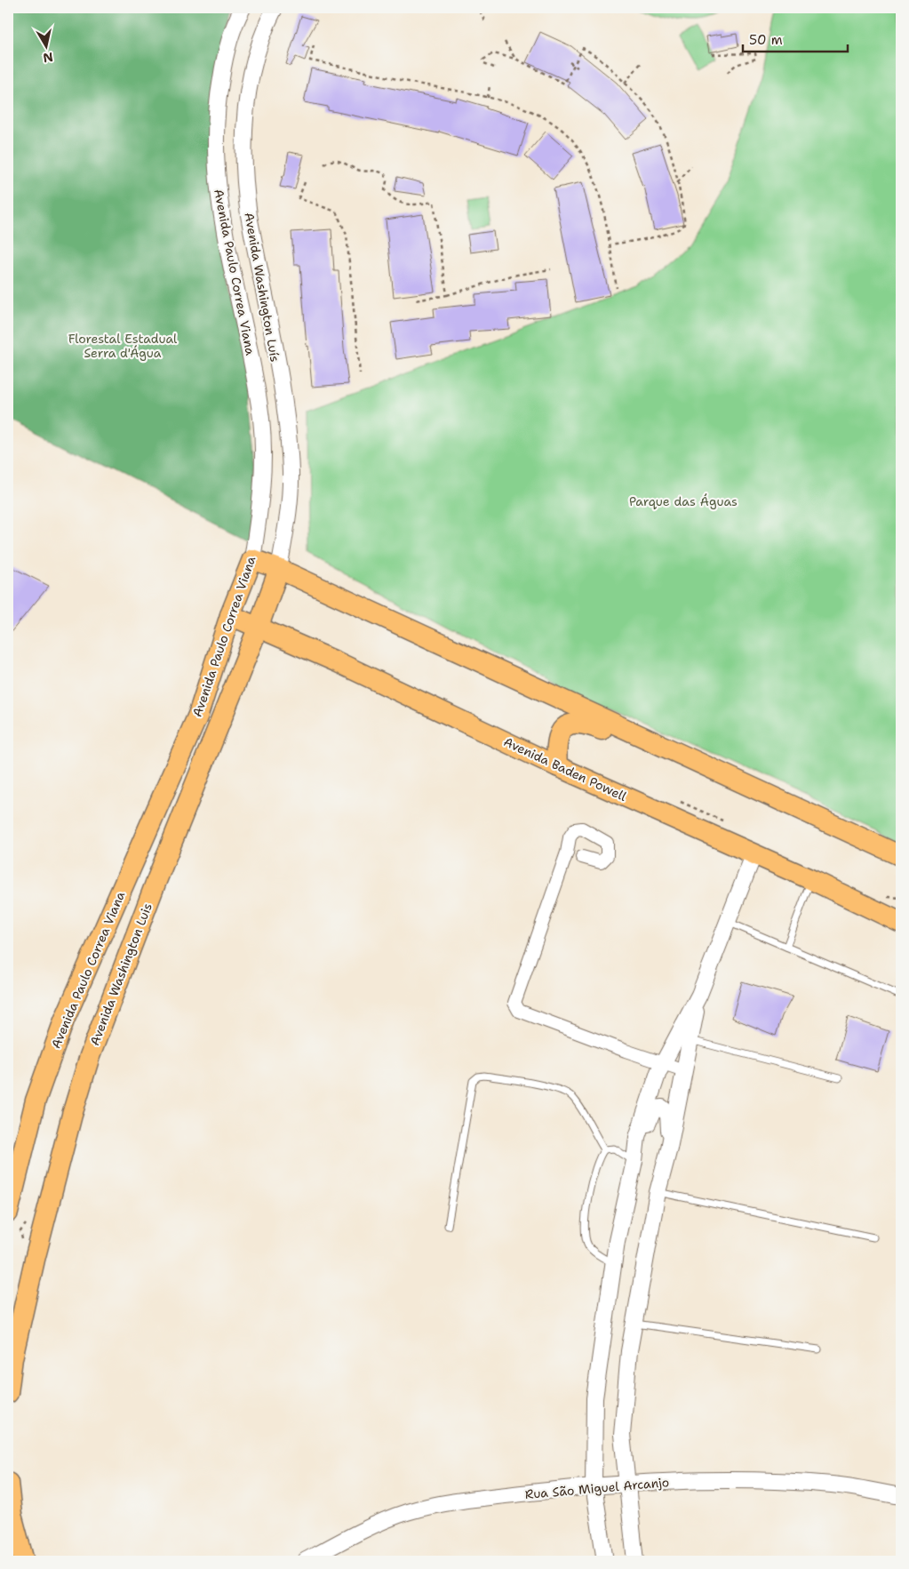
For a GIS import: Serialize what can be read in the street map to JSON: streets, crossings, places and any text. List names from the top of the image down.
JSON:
{
  "streets": {
    "main road": ["Avenida Paulo Correa Viana", "Avenida Baden Powell", "Avenida Washington Luis"],
    "street": ["Avenida Washington Luís", "Rua São Miguel Arcanjo"]
  },
  "crossings": [
    ["Avenida Paulo Correa Viana", "Avenida Baden Powell"],
    ["Avenida Washington Luís", "Avenida Washington Luis"],
    ["Avenida Baden Powell", "Avenida Washington Luis"]
  ],
  "parks": ["Florestal Estadual Serra d'Água", "Parque das Águas"],
  "scale_bar": "50 m",
  "north": "bottom"
}
